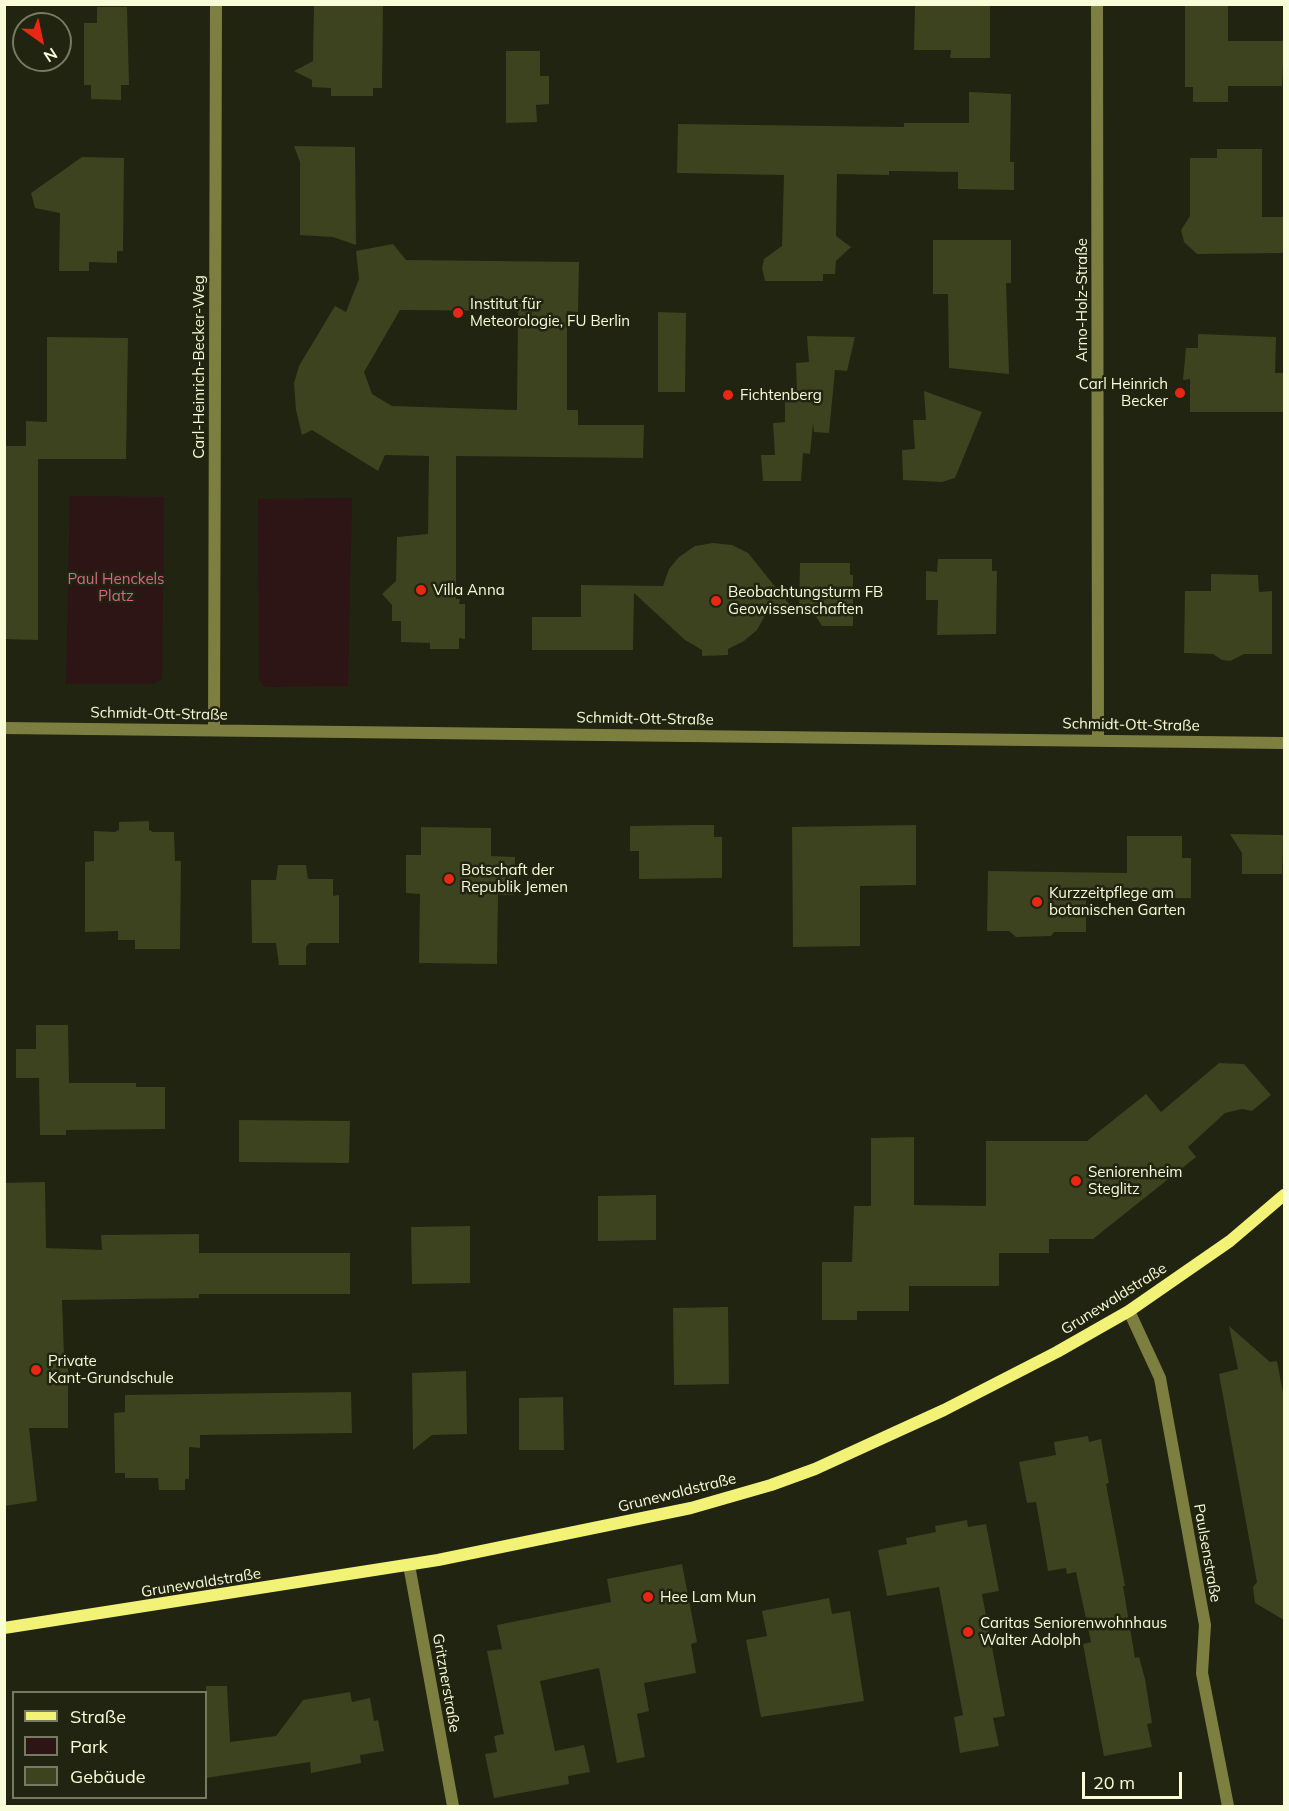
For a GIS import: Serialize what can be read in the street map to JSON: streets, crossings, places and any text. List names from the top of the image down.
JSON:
{
  "streets": {
    "main road": ["Grunewaldstraße"],
    "street": [
      "Arno-Holz-Straße",
      "Carl-Heinrich-Becker-Weg",
      "Schmidt-Ott-Straße",
      "Paulsenstraße",
      "Gritznerstraße"
    ]
  },
  "crossings": [
    ["Arno-Holz-Straße", "Schmidt-Ott-Straße"],
    ["Carl-Heinrich-Becker-Weg", "Schmidt-Ott-Straße"],
    ["Grunewaldstraße", "Paulsenstraße"],
    ["Grunewaldstraße", "Gritznerstraße"]
  ],
  "parks": ["Paul Henckels Platz"],
  "places": [
    "Institut für Meteorologie, FU Berlin",
    "Carl Heinrich Becker",
    "Fichtenberg",
    "Villa Anna",
    "Beobachtungsturm FB Geowissenschaften",
    "Botschaft der Republik Jemen",
    "Kurzzeitpflege am botanischen Garten",
    "Seniorenheim Steglitz",
    "Private Kant-Grundschule",
    "Hee Lam Mun",
    "Caritas Seniorenwohnhaus Walter Adolph"
  ],
  "legend": ["Straße", "Park", "Gebäude"],
  "scale_bar": "20 m",
  "north": "bottom right"
}
